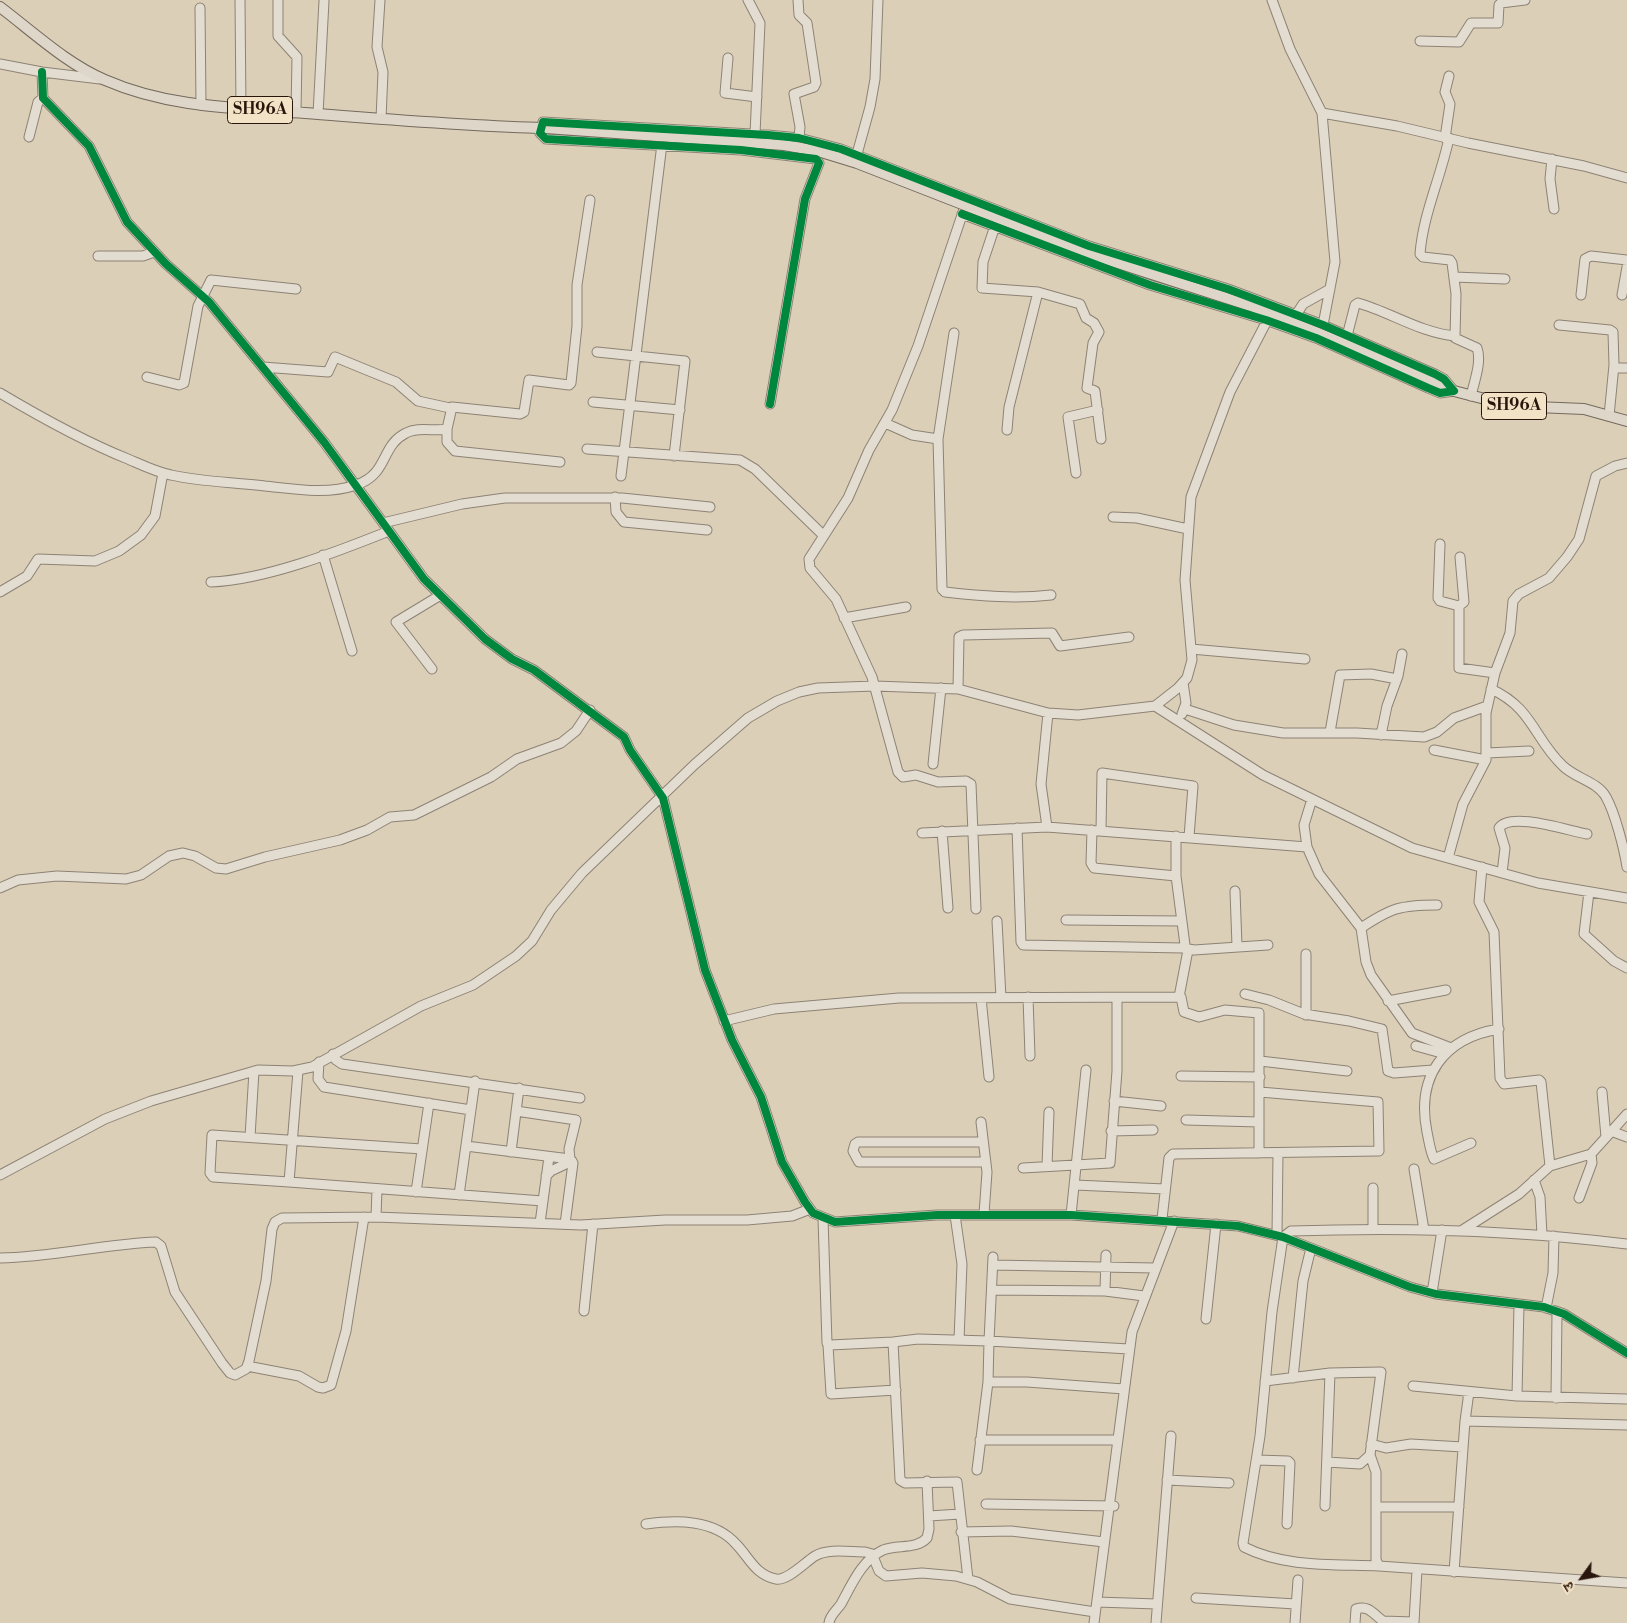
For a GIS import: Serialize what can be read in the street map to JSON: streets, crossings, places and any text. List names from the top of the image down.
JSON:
{
  "streets": {
    "main road": ["SH96A"]
  },
  "north": "bottom left"
}
